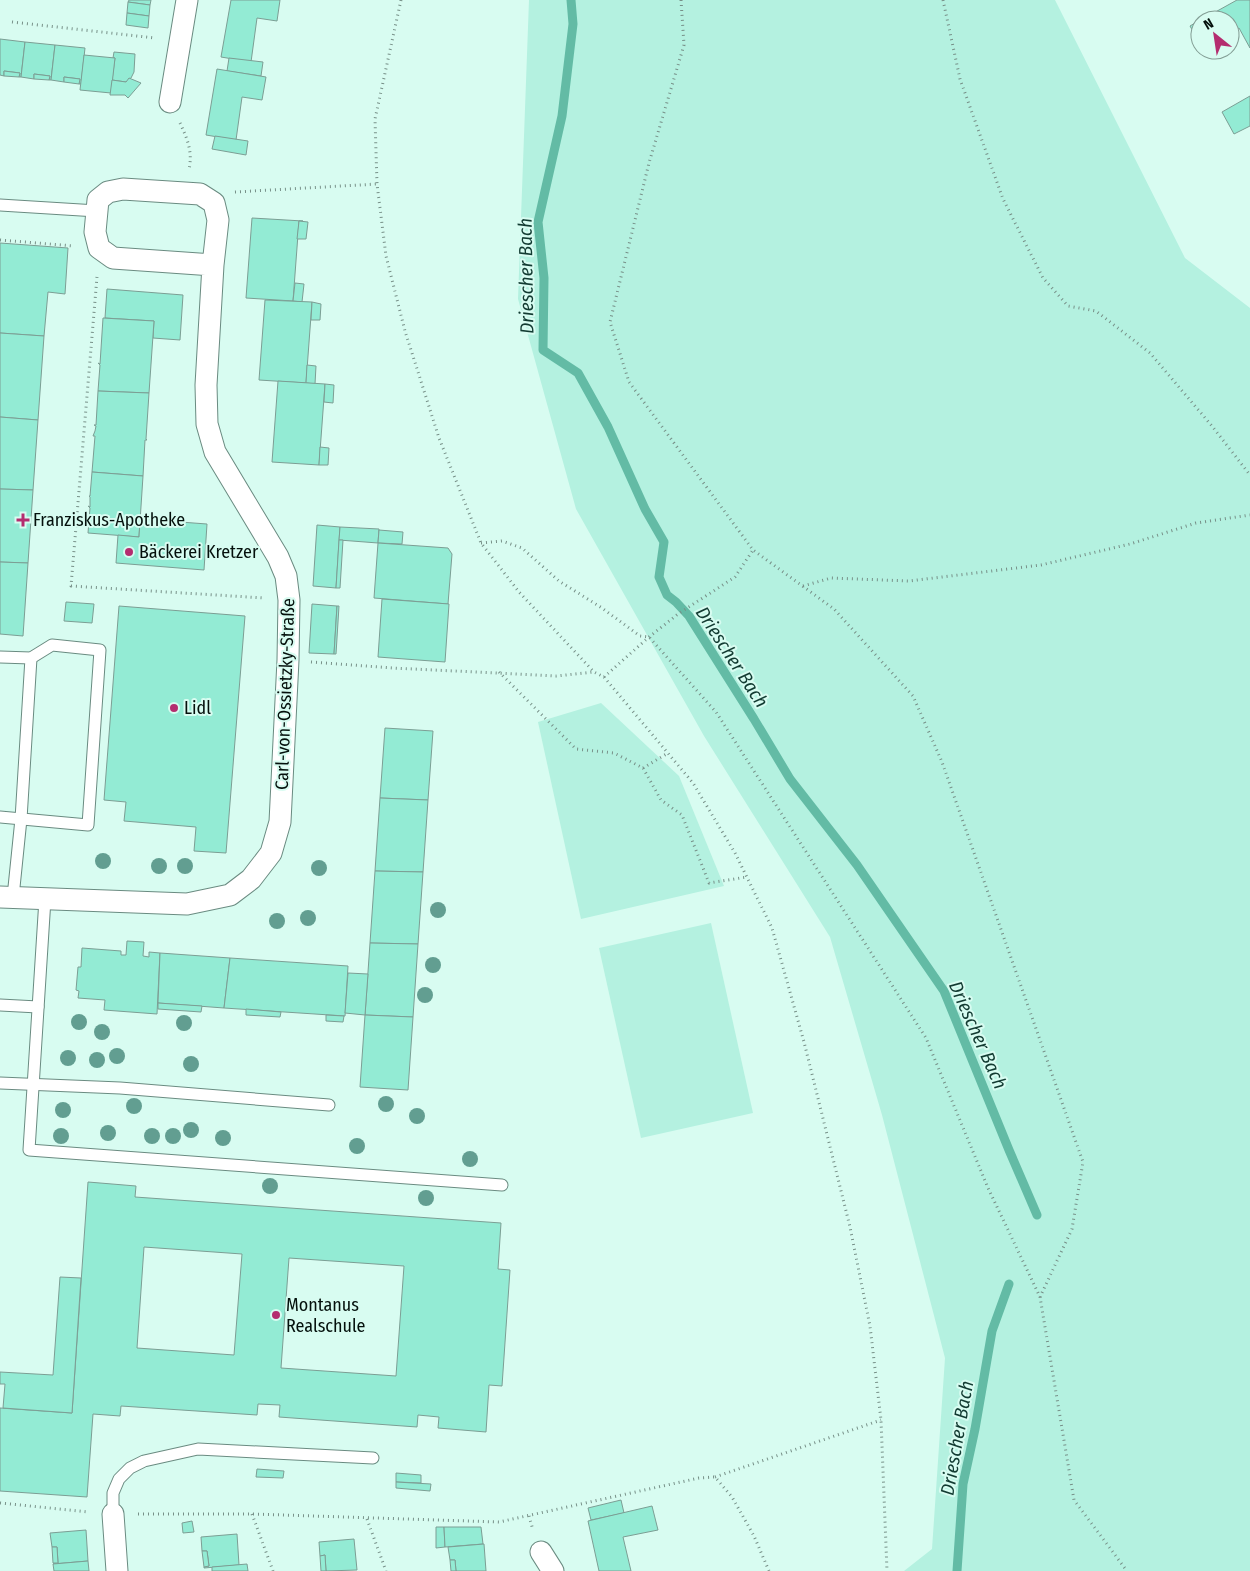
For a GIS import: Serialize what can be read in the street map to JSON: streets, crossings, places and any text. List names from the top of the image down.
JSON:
{
  "streets": {
    "street": ["Carl-von-Ossietzky-Straße"]
  },
  "water": ["Driescher Bach"],
  "places": {
    "health": ["Franziskus-Apotheke"],
    "other": ["Bäckerei Kretzer", "Lidl", "Montanus Realschule"]
  },
  "north": "top left"
}
